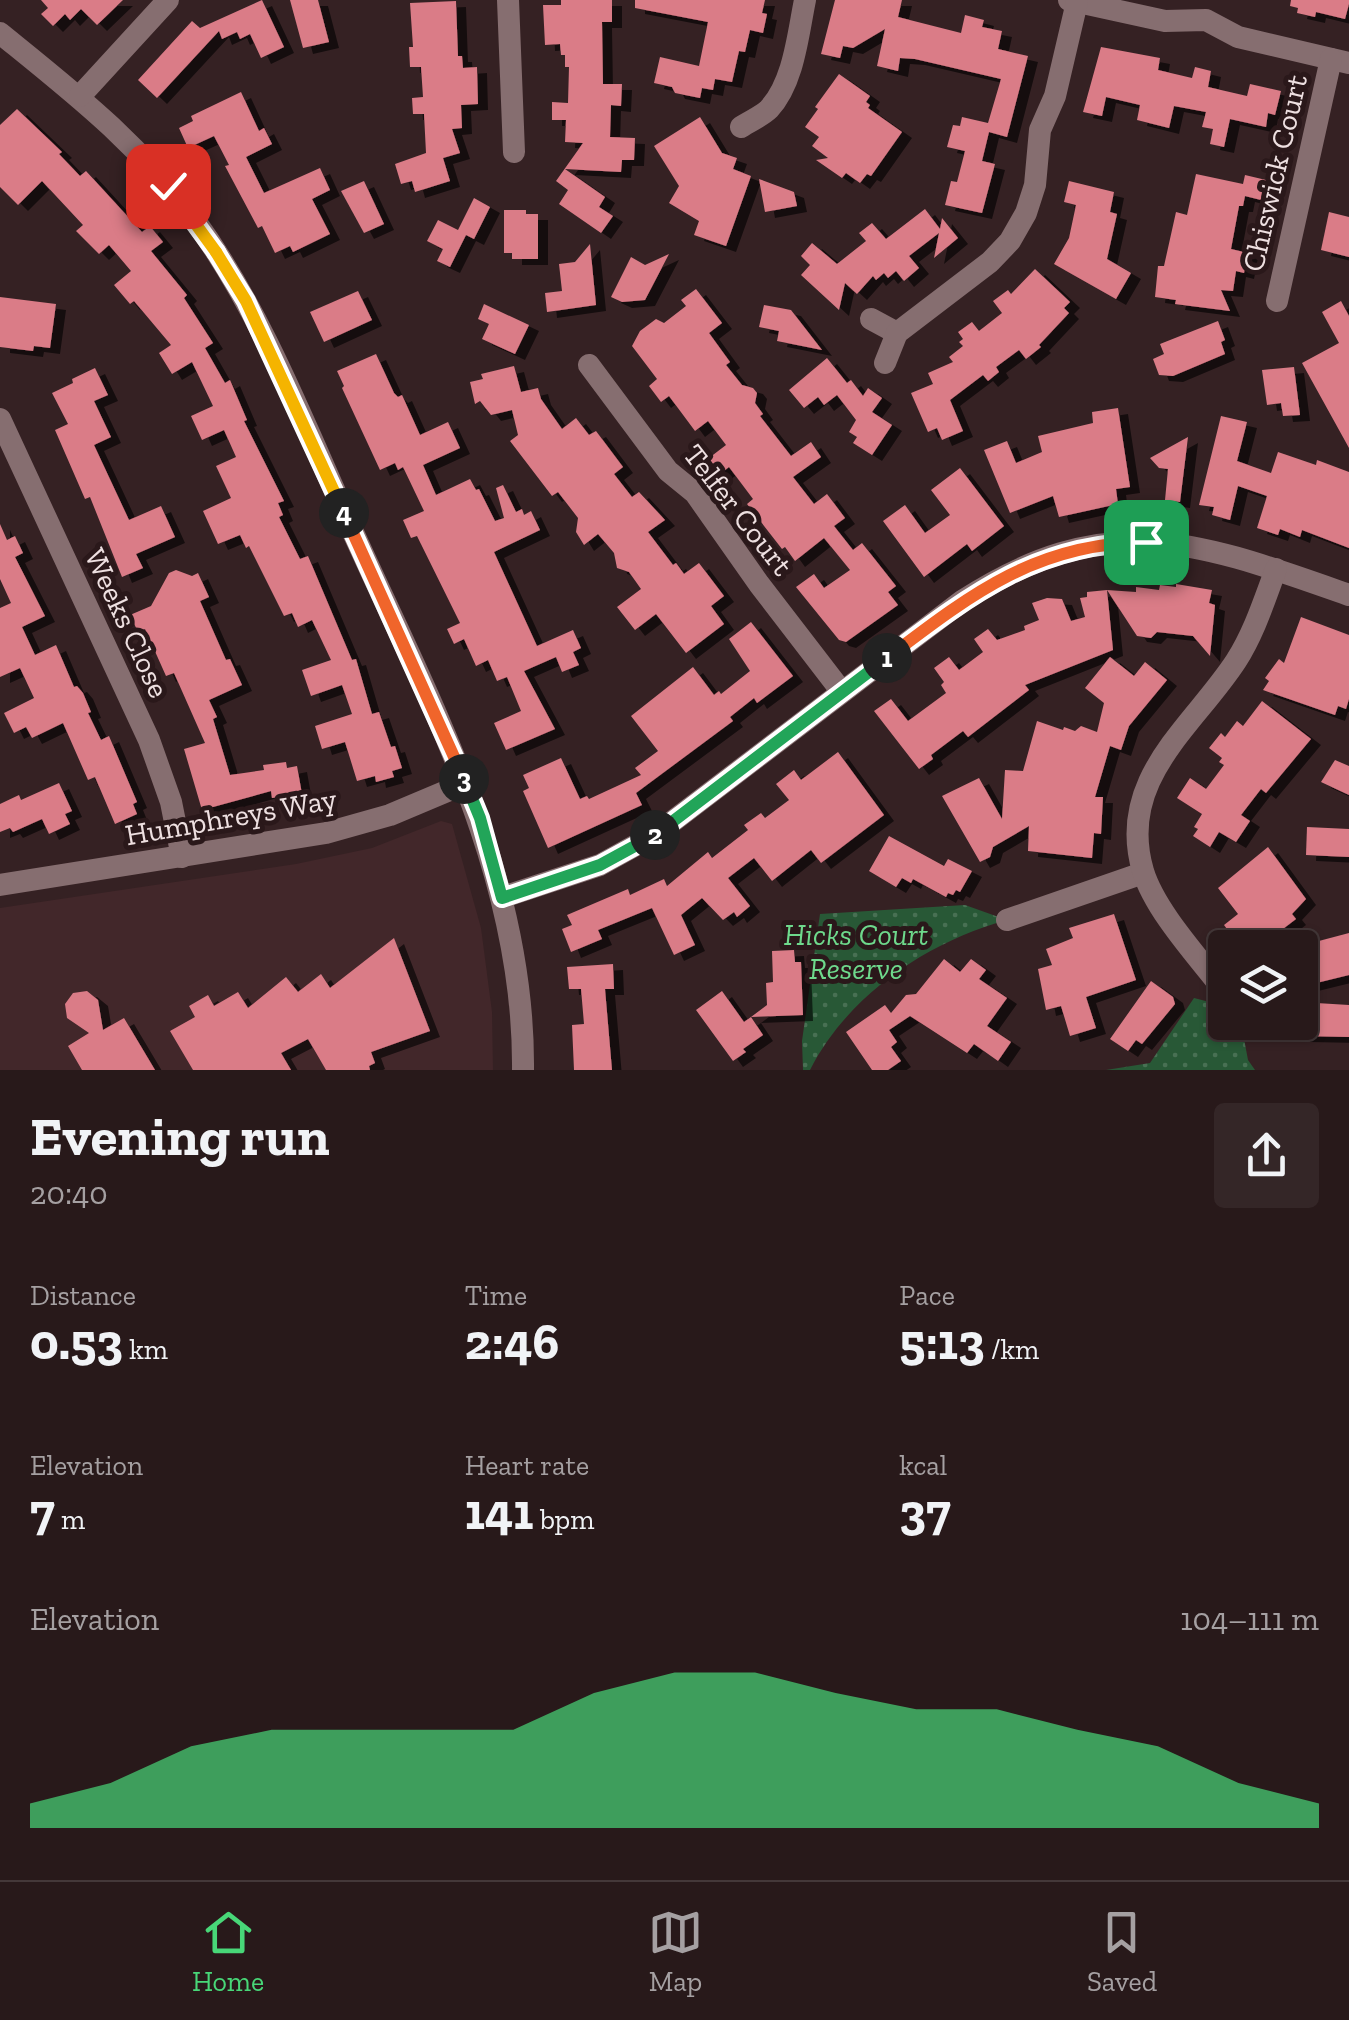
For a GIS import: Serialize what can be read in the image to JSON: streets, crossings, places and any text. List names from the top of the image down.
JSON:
{
  "streets": {
    "street": [
      "Chiswick Court",
      "Telfer Court",
      "Weeks Close",
      "Humphreys Way"
    ]
  },
  "crossings": [
    ["Weeks Close", "Humphreys Way"]
  ],
  "parks": ["Hicks Court Reserve"],
  "page": {
    "pins": [
      "4",
      "1",
      "3",
      "2"
    ],
    "heading": ["Evening run", "20:40"],
    "stats": [
      ["Distance", "0.53 km"],
      ["Time", "2:46"],
      ["Pace", "5:13 /km"],
      ["Elevation", "7 m"],
      ["Heart rate", "141 bpm"],
      ["kcal", "37"]
    ],
    "chart": ["Elevation", "104–111 m"],
    "tabs": ["Home", "Map", "Saved"]
  }
}
